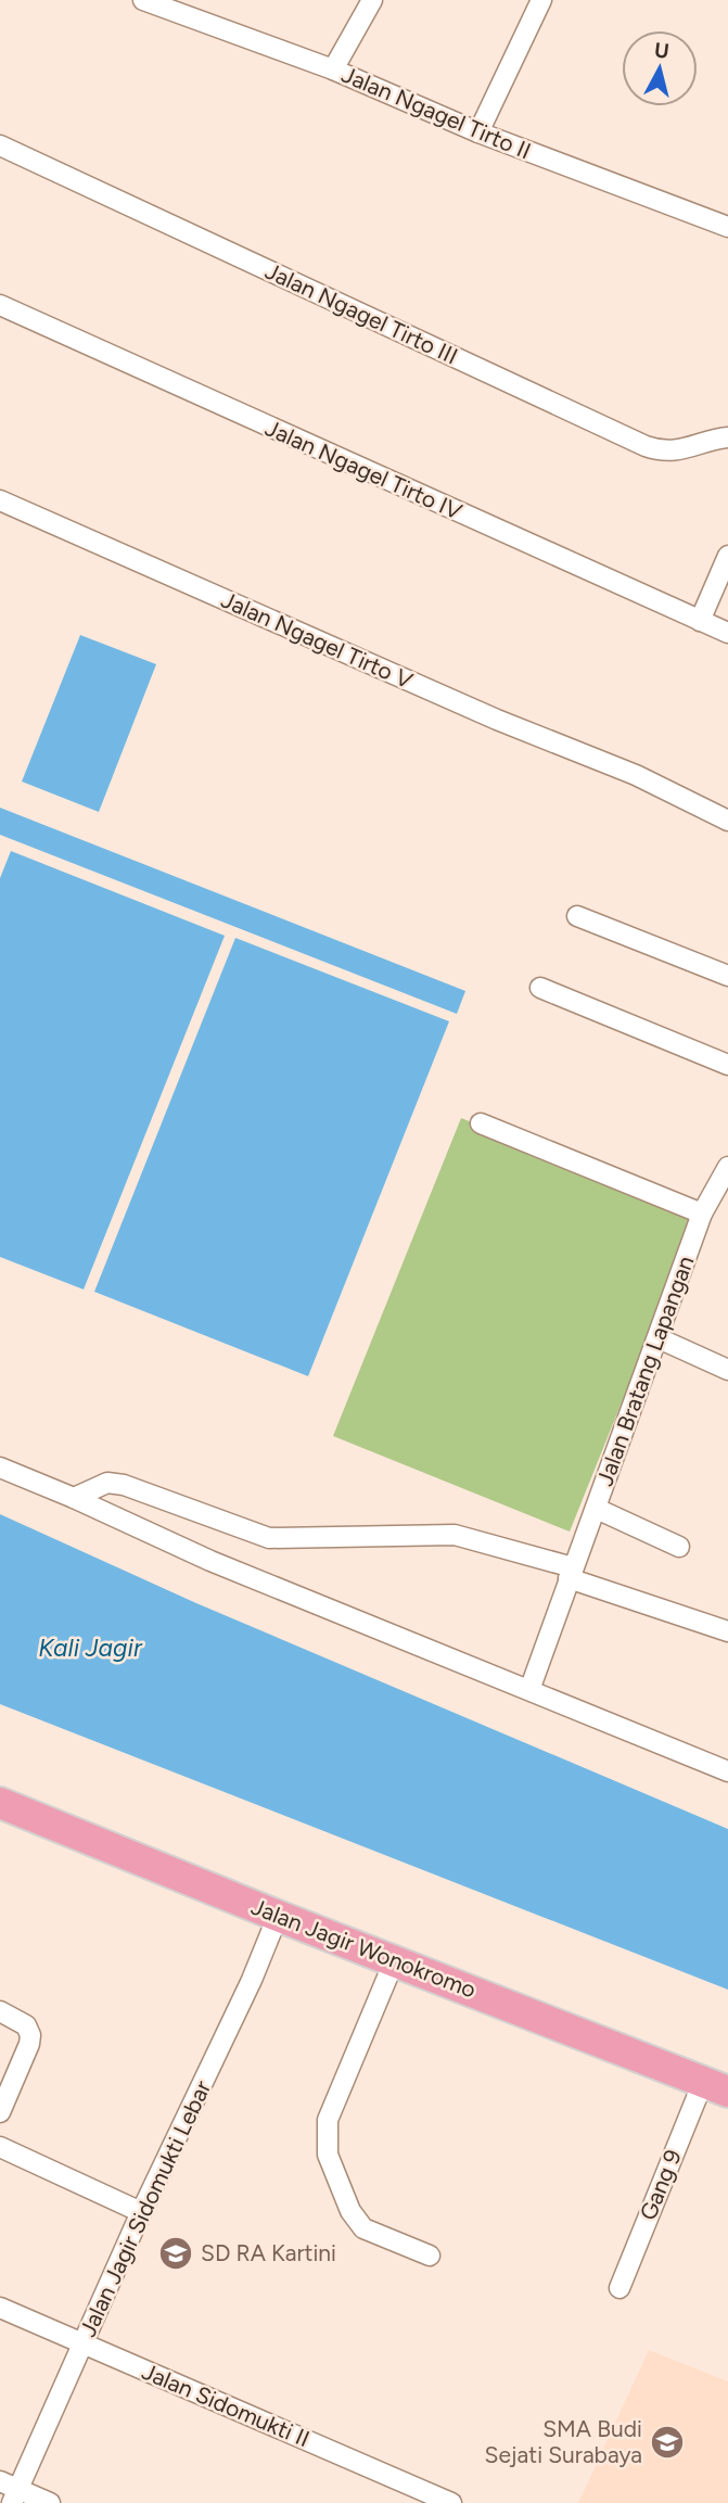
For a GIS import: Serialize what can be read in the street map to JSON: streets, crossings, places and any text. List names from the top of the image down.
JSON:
{
  "streets": {
    "main road": ["Jalan Jagir Wonokromo"],
    "street": [
      "Jalan Ngagel Tirto II",
      "Jalan Ngagel Tirto III",
      "Jalan Ngagel Tirto IV",
      "Jalan Ngagel Tirto V",
      "Jalan Bratang Lapangan",
      "Gang 9",
      "Jalan Jagir Sidomukti Lebar",
      "Jalan Sidomukti II"
    ]
  },
  "crossings": [
    ["Jalan Jagir Wonokromo", "Gang 9"],
    ["Jalan Jagir Wonokromo", "Jalan Jagir Sidomukti Lebar"],
    ["Jalan Jagir Sidomukti Lebar", "Jalan Sidomukti II"]
  ],
  "water": ["Kali Jagir"],
  "places": {
    "school or university": ["SD RA Kartini", "SMA Budi Sejati Surabaya"]
  },
  "north": "top"
}
